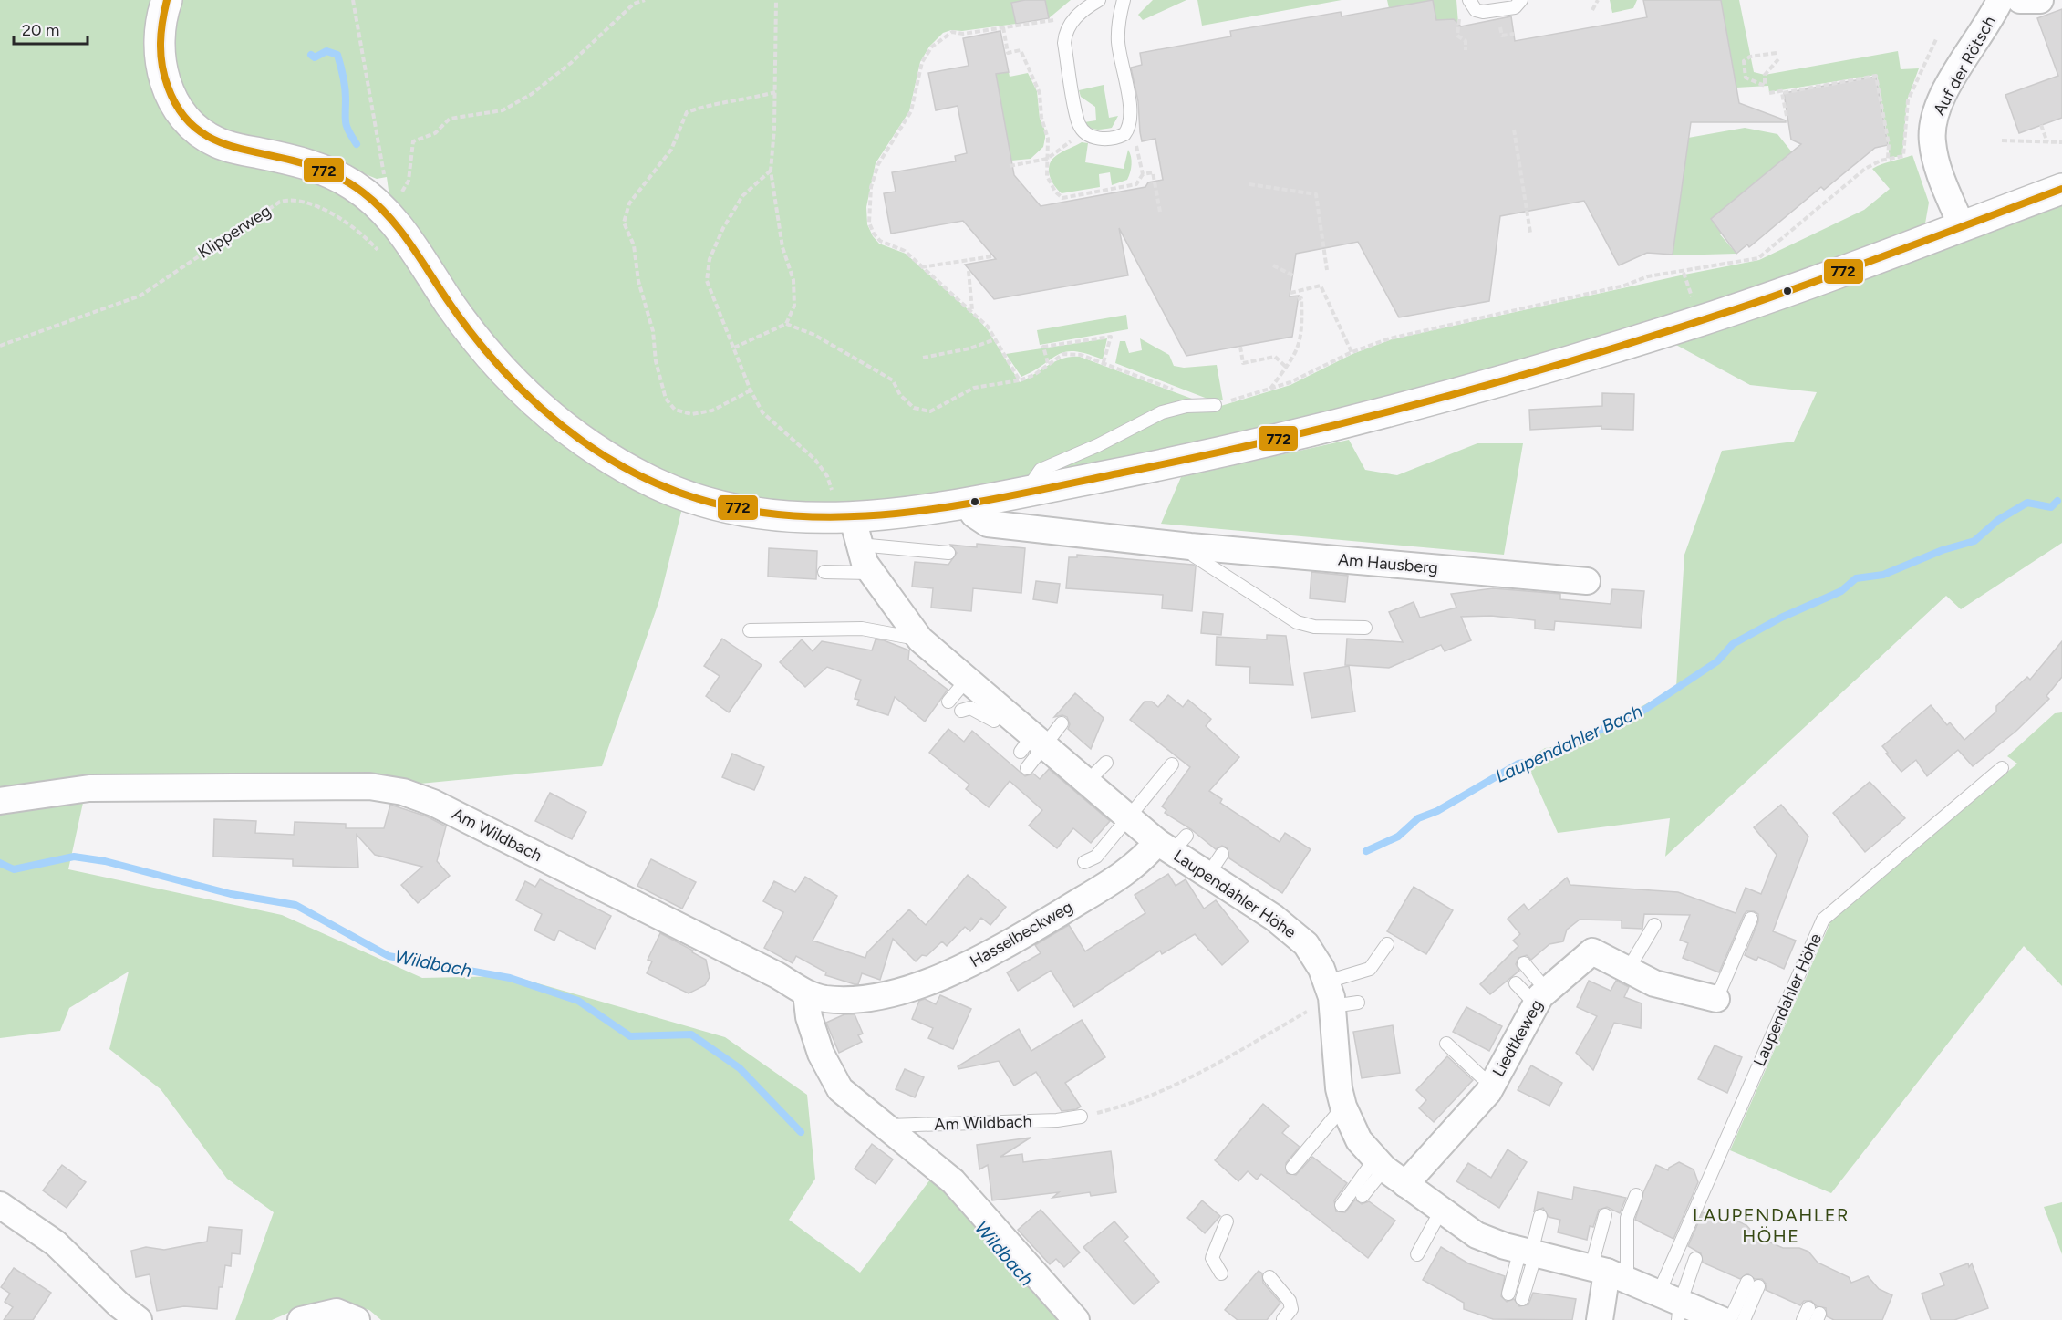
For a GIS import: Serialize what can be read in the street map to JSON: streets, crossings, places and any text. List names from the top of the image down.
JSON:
{
  "streets": {
    "street": [
      "Auf der Rötsch",
      "Am Hausberg",
      "Am Wildbach",
      "Laupendahler Höhe",
      "Hasselbeckweg",
      "Liedtkeweg"
    ],
    "path": ["Klipperweg"]
  },
  "crossings": [
    ["Am Wildbach", "Hasselbeckweg"],
    ["Laupendahler Höhe", "Hasselbeckweg"],
    ["Laupendahler Höhe", "Liedtkeweg"]
  ],
  "districts": ["LAUPENDAHLER HÖHE"],
  "water": ["Laupendahler Bach", "Wildbach"],
  "lines": ["transit line 772"],
  "scale_bar": "20 m"
}
